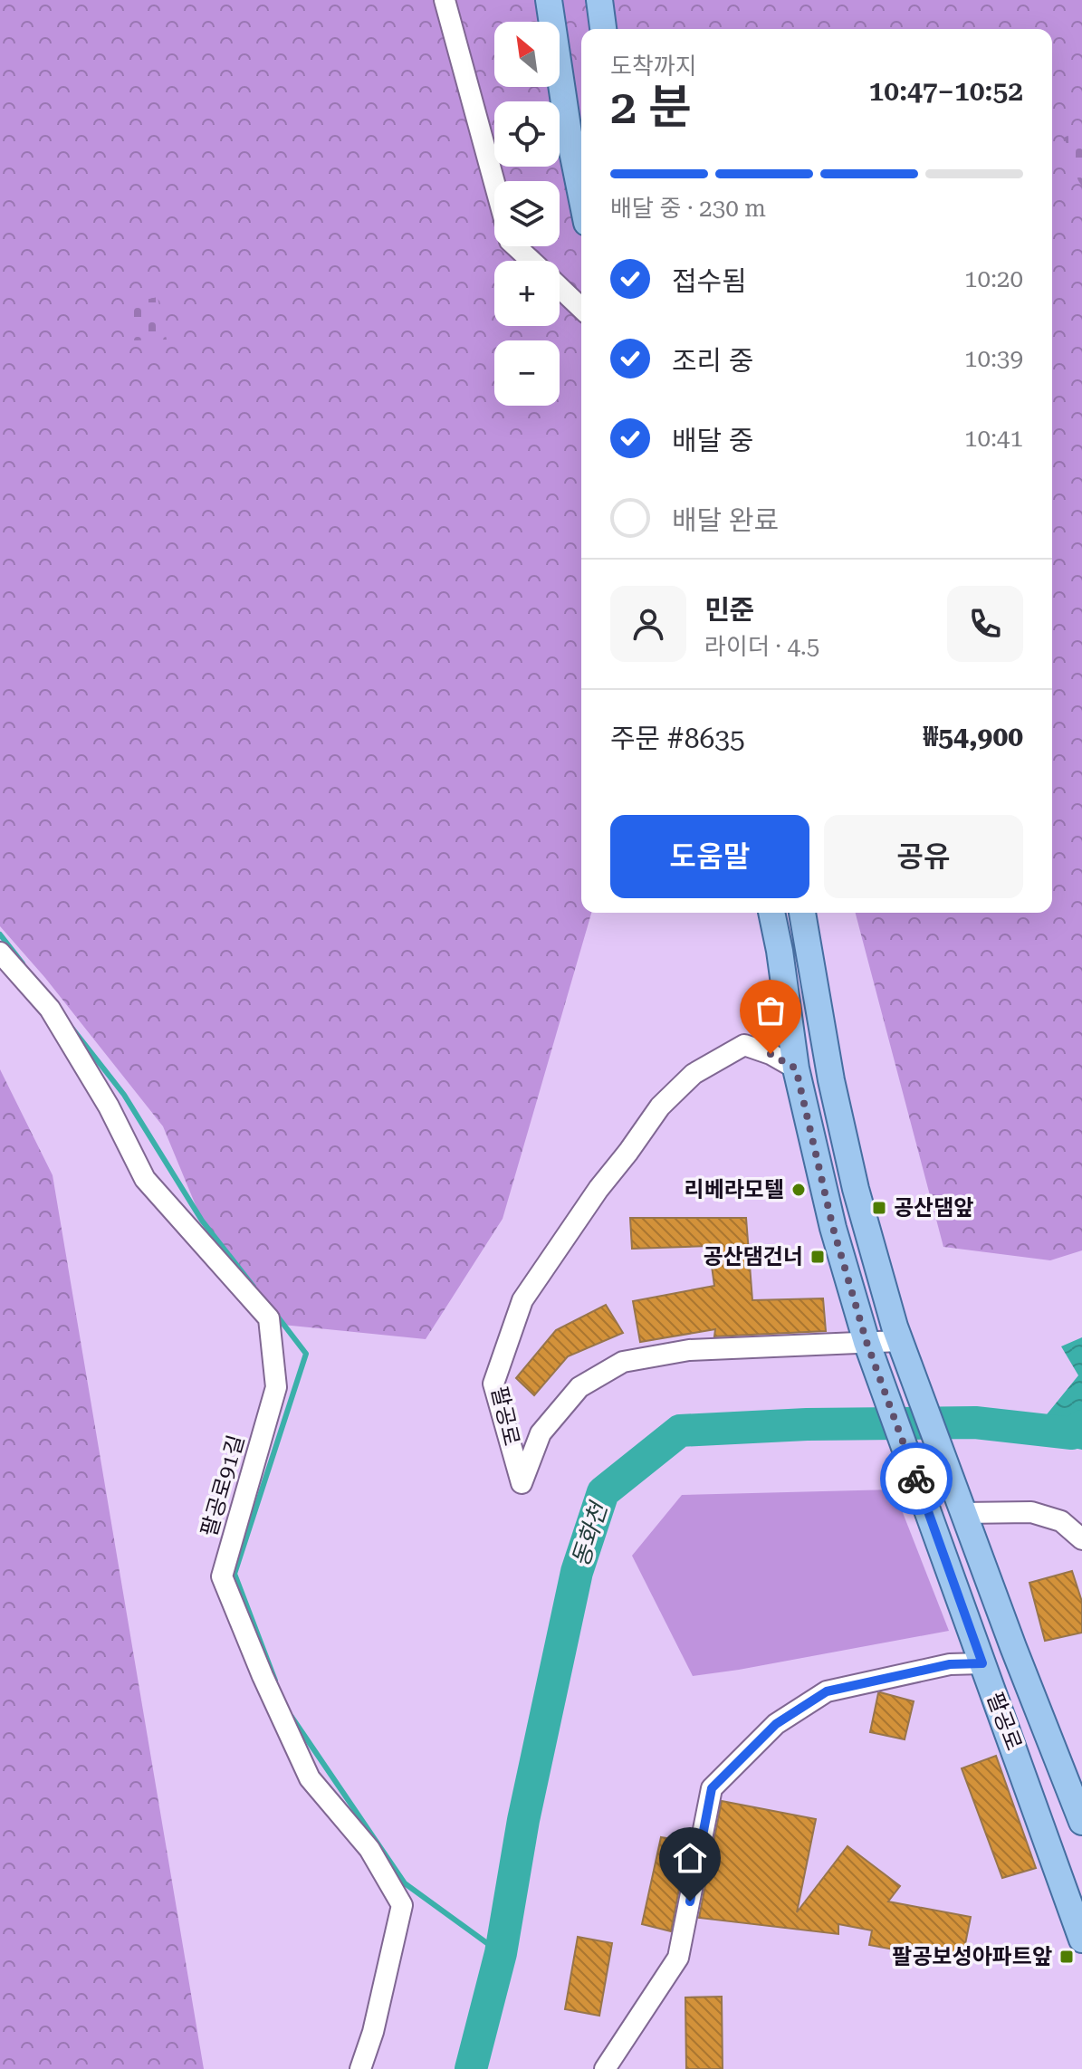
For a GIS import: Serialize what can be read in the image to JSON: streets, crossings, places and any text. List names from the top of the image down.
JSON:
{
  "streets": {
    "main road": ["팔공로"],
    "street": ["팔공로91길"]
  },
  "water": ["동화천"],
  "places": {
    "other": ["리베라모텔"],
    "transit": ["공산댐앞", "공산댐건너", "팔공보성아파트앞"]
  },
  "north": "top left",
  "page": {
    "map_buttons": ["+", "−"],
    "heading": ["2 분", "도착까지", "10:47–10:52"],
    "panel": [
      "민준",
      "라이더 · 4.5",
      "주문 #8635",
      "₩54,900"
    ],
    "bar": "배달 중 · 230 m",
    "list": [
      ["접수됨", "10:20"],
      ["조리 중", "10:39"],
      ["배달 중", "10:41"],
      "배달 완료"
    ],
    "buttons": ["도움말", "공유"]
  }
}
